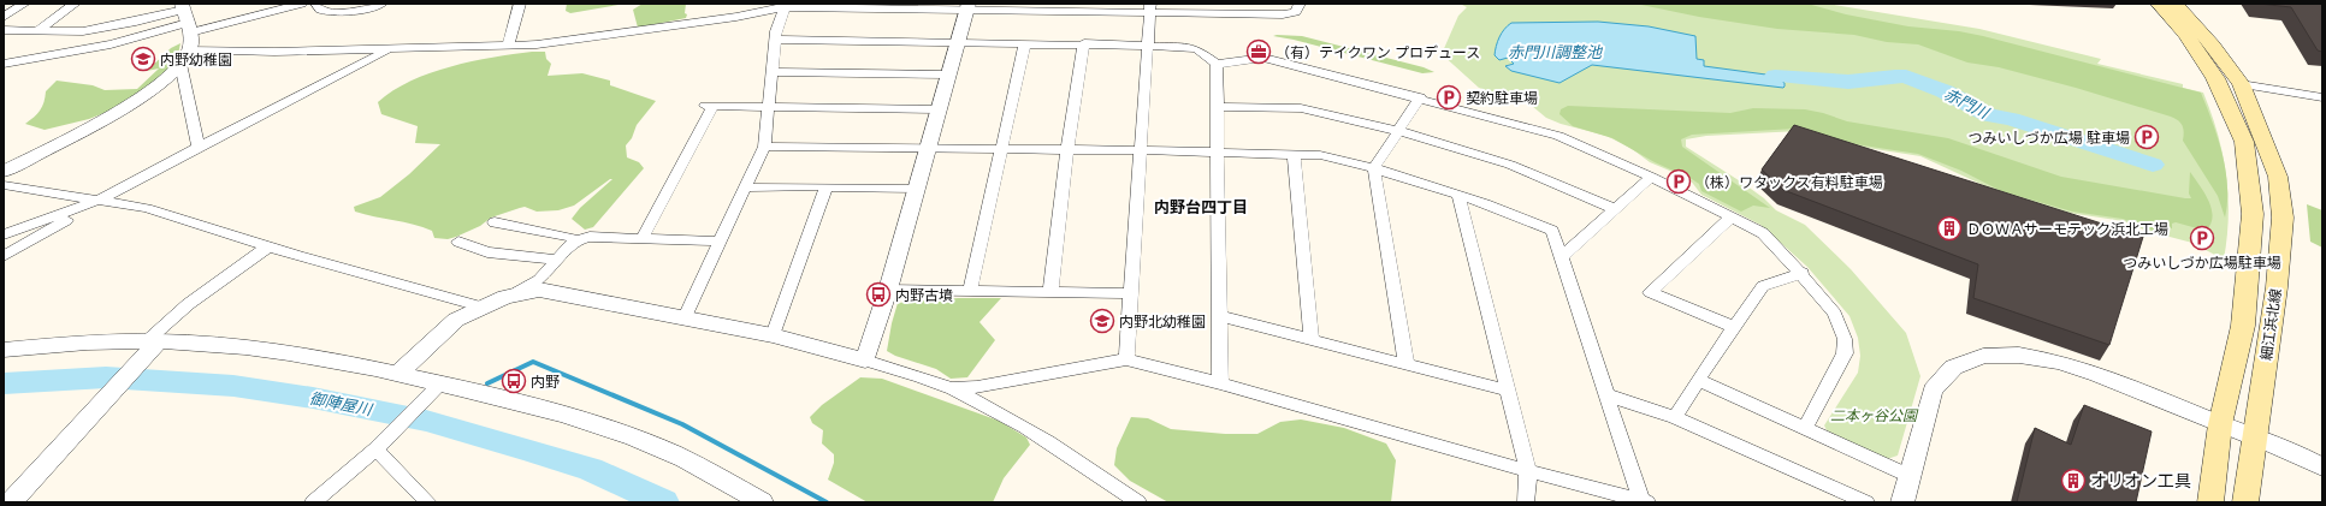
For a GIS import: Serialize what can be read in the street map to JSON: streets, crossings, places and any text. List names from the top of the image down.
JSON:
{
  "streets": {
    "main road": ["細江浜北線"]
  },
  "districts": ["内野台四丁目"],
  "water": ["赤門川調整池", "赤門川", "御陣屋川"],
  "parks": ["二本ヶ谷公園"],
  "places": {
    "office": ["（有）テイクワン プロデュース"],
    "school or university": ["内野幼稚園", "内野北幼稚園"],
    "parking": [
      "契約駐車場",
      "つみいしづか広場 駐車場",
      "（株）ワタックス有料駐車場",
      "つみいしづか広場駐車場"
    ],
    "building": ["ＤＯＷＡサーモテック浜北工場", "オリオン工具"],
    "bus stop": ["内野古墳", "内野"]
  }
}
